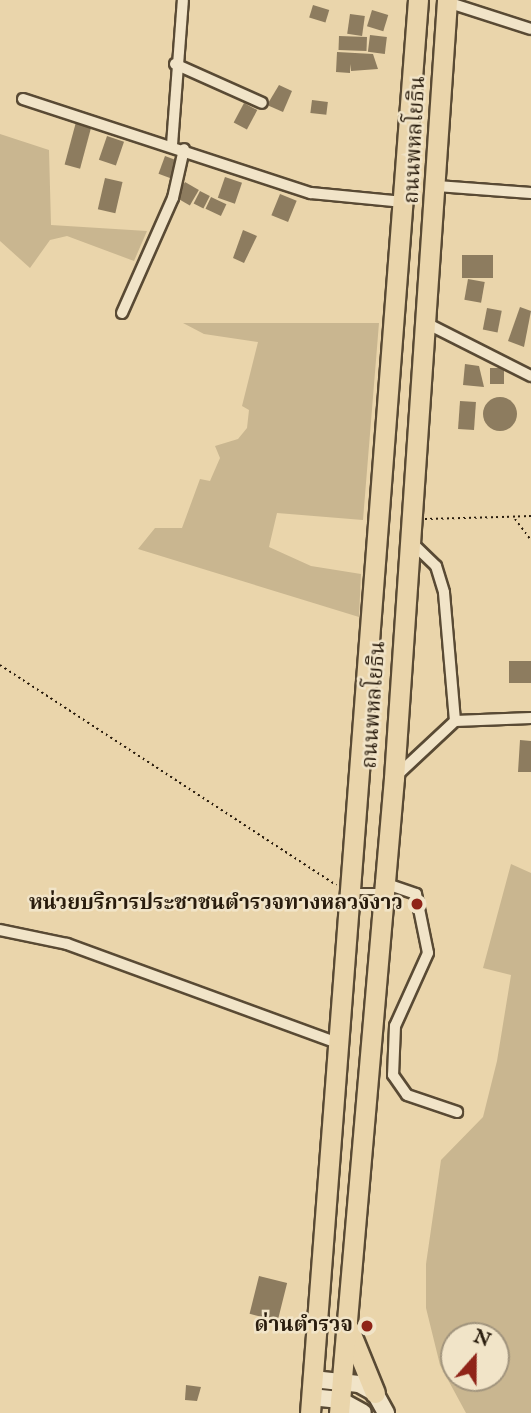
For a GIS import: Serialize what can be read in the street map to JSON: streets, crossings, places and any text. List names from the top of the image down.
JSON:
{
  "streets": {
    "highway": ["ถนนพหลโยธิน"]
  },
  "places": ["หน่วยบริการประชาชนตำรวจทางหลวงงาว", "ด่านตำรวจ"],
  "north": "top"
}
